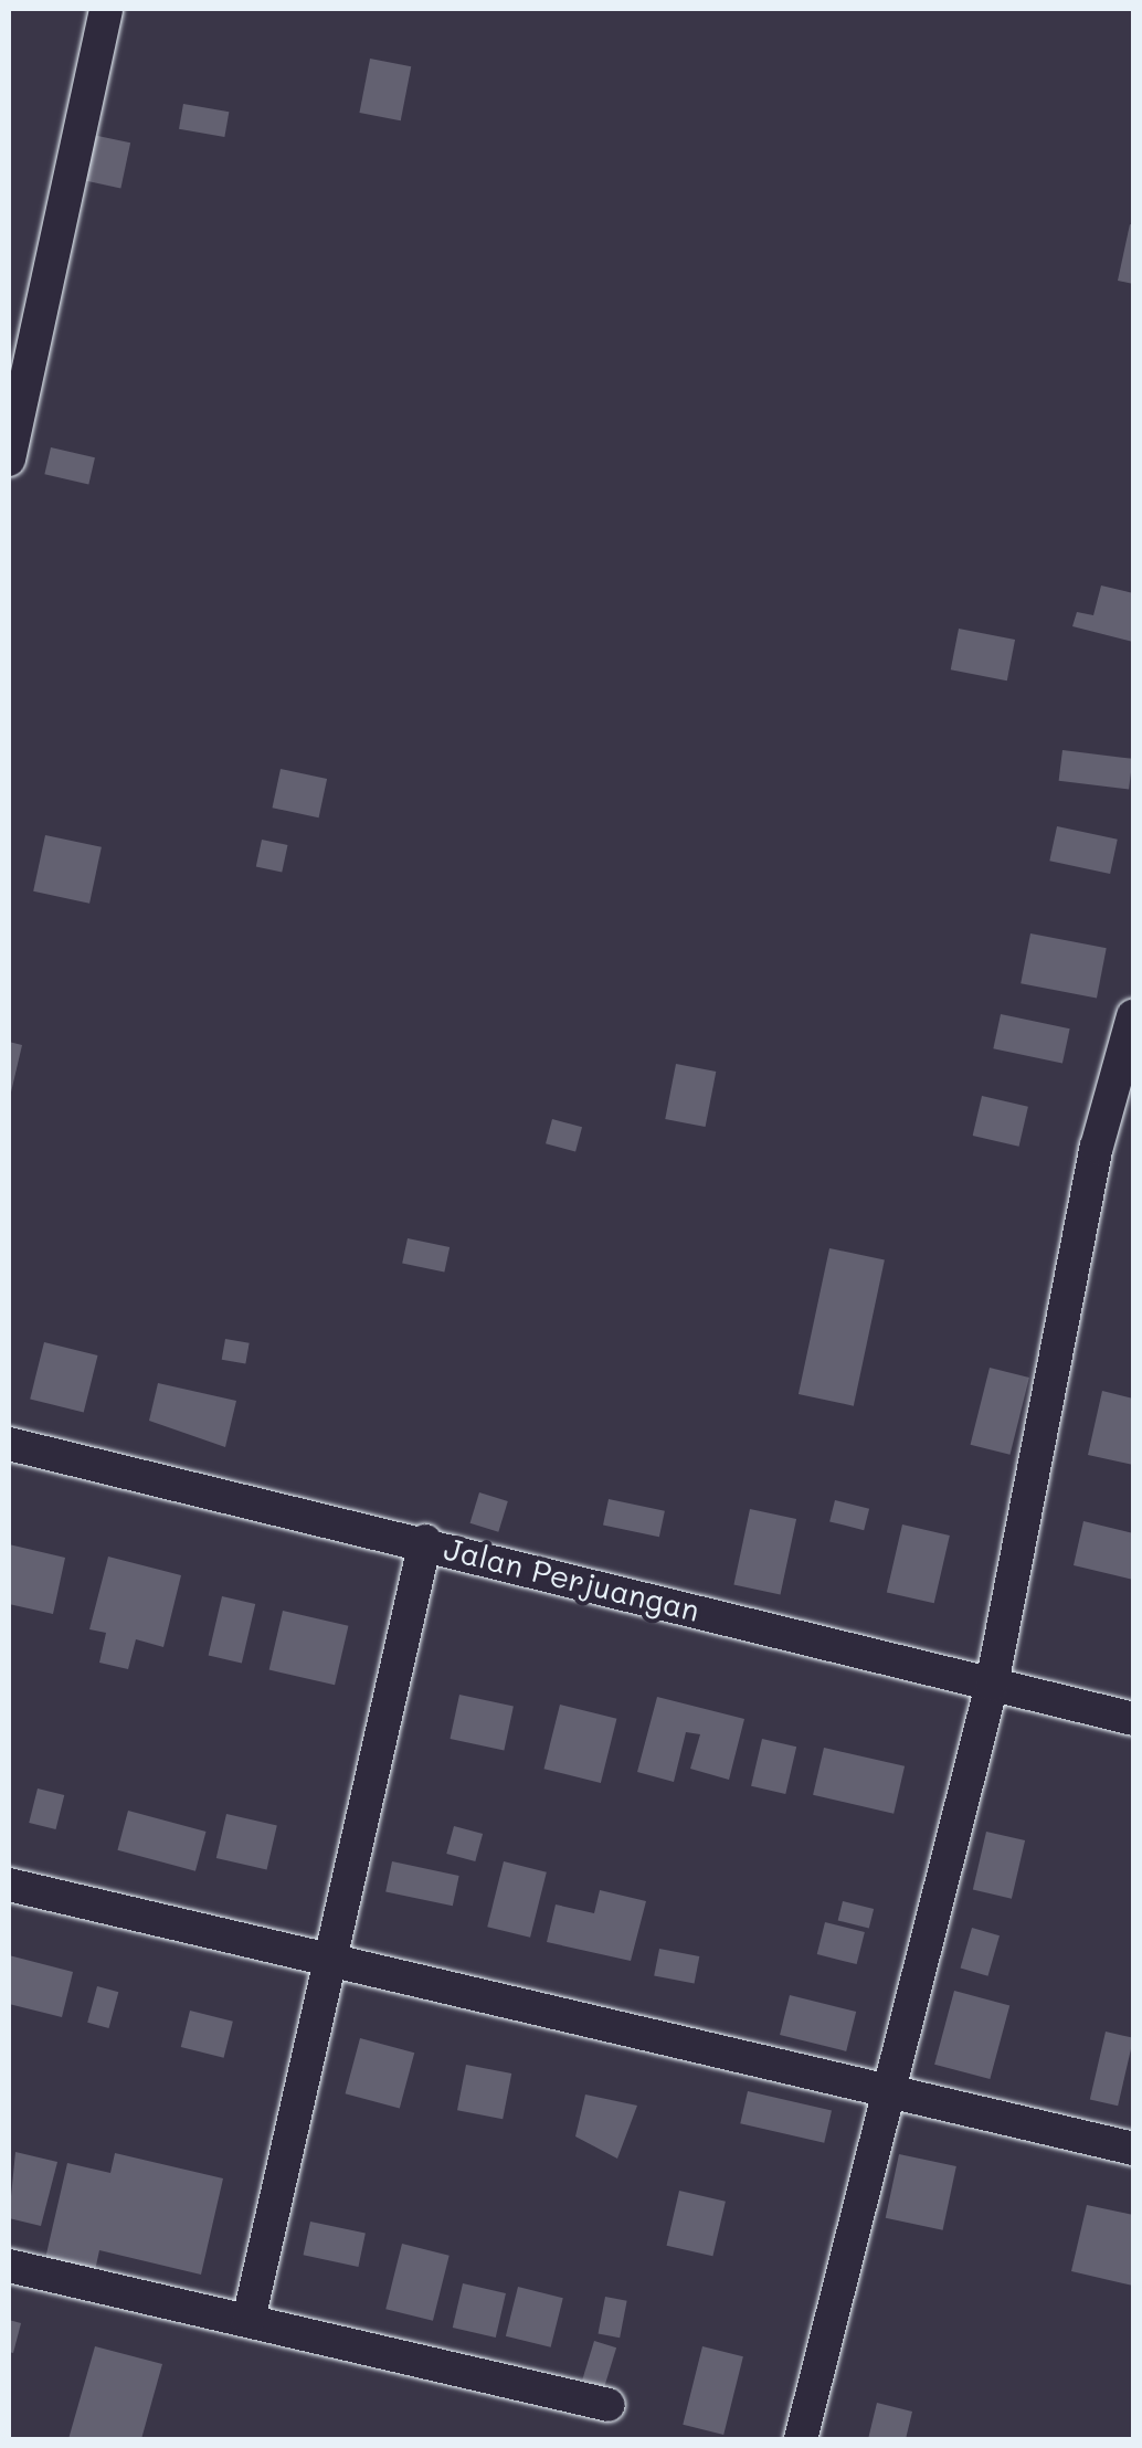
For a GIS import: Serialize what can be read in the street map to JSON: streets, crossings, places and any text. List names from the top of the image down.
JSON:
{
  "streets": {
    "street": ["Jalan Perjuangan"]
  }
}
